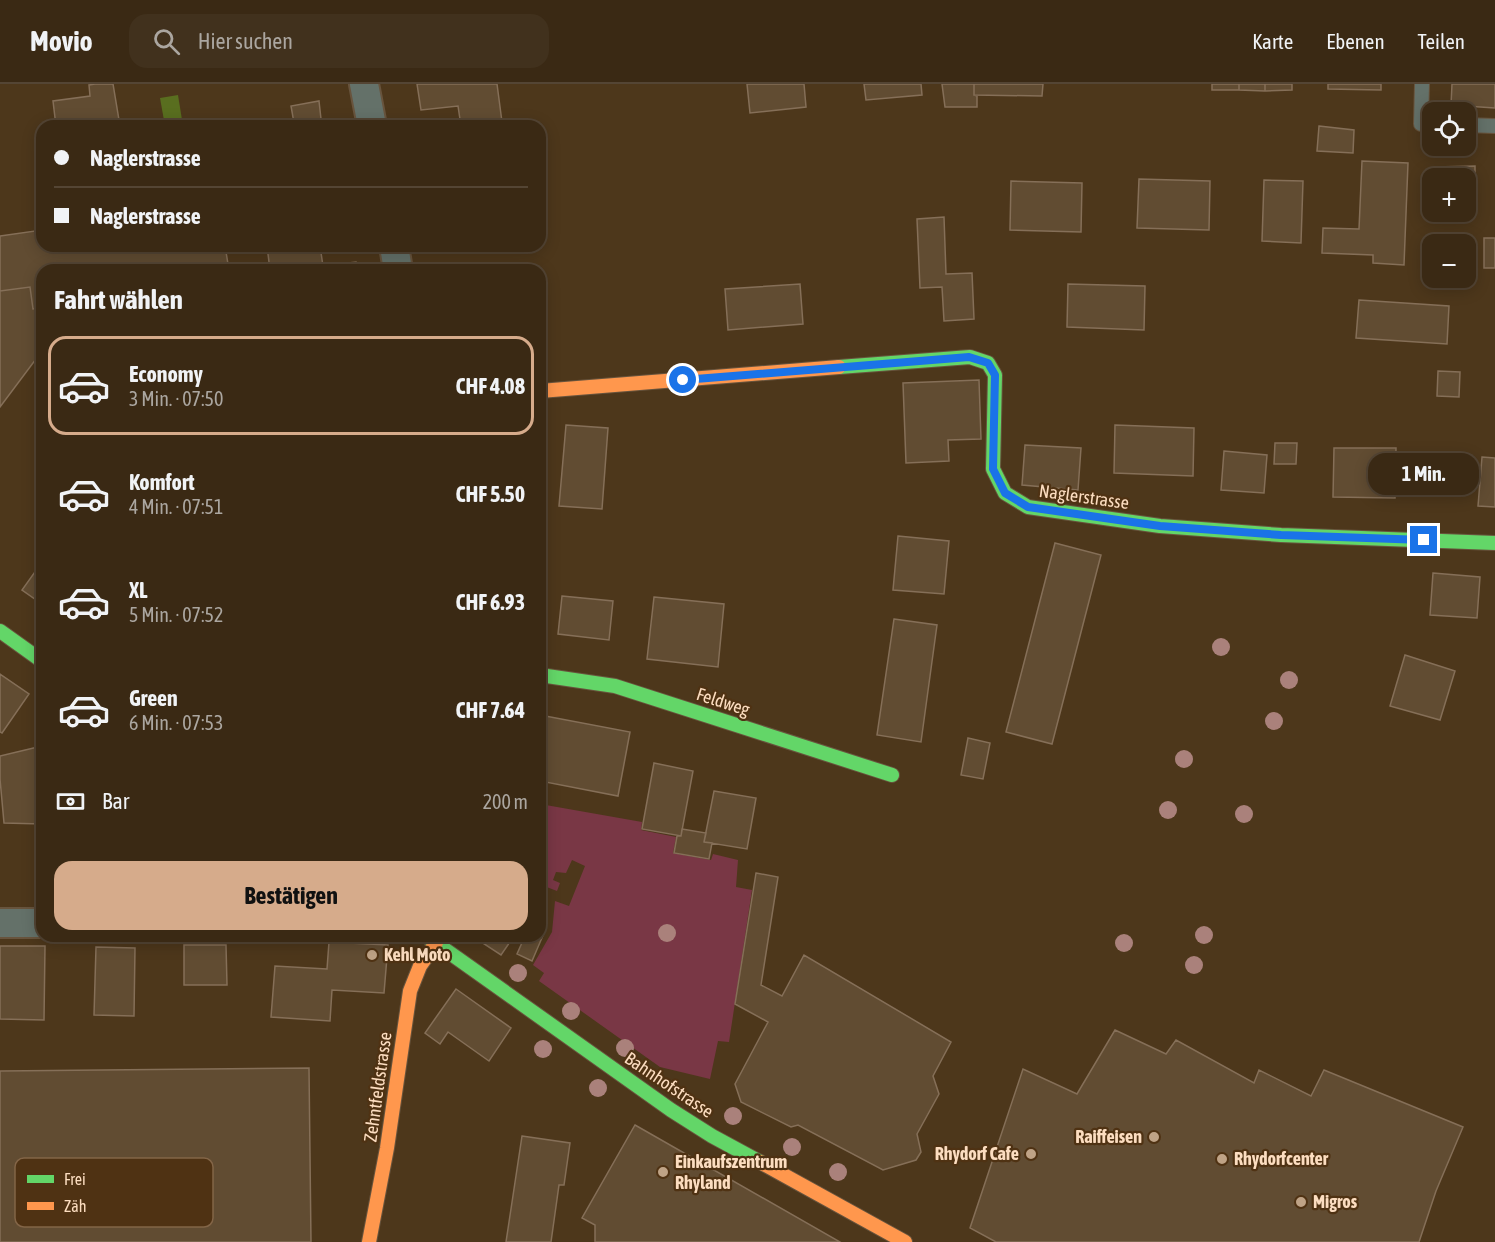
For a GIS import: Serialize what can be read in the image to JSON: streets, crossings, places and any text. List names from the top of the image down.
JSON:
{
  "streets": {
    "street": [
      "Naglerstrasse",
      "Feldweg",
      "Bahnhofstrasse",
      "Zehntfeldstrasse"
    ]
  },
  "places": [
    "Kehl Moto",
    "Raiffeisen",
    "Rhydorf Cafe",
    "Rhydorfcenter",
    "Einkaufszentrum Rhyland",
    "Migros"
  ],
  "legend": ["Frei", "Zäh"],
  "page": {
    "header": "Movio",
    "search": "Hier suchen",
    "nav": ["Karte", "Ebenen", "Teilen"],
    "map_buttons": ["+", "−"],
    "banner": ["Naglerstrasse", "Naglerstrasse"],
    "heading": "Fahrt wählen",
    "list": [
      {
        "name": "Economy",
        "note": "3 Min. · 07:50",
        "value": "CHF 4.08"
      },
      {
        "name": "Komfort",
        "note": "4 Min. · 07:51",
        "value": "CHF 5.50"
      },
      {
        "name": "XL",
        "note": "5 Min. · 07:52",
        "value": "CHF 6.93"
      },
      {
        "name": "Green",
        "note": "6 Min. · 07:53",
        "value": "CHF 7.64"
      }
    ],
    "bubble": "1 Min.",
    "pay": ["Bar", "200 m"],
    "buttons": "Bestätigen"
  }
}
